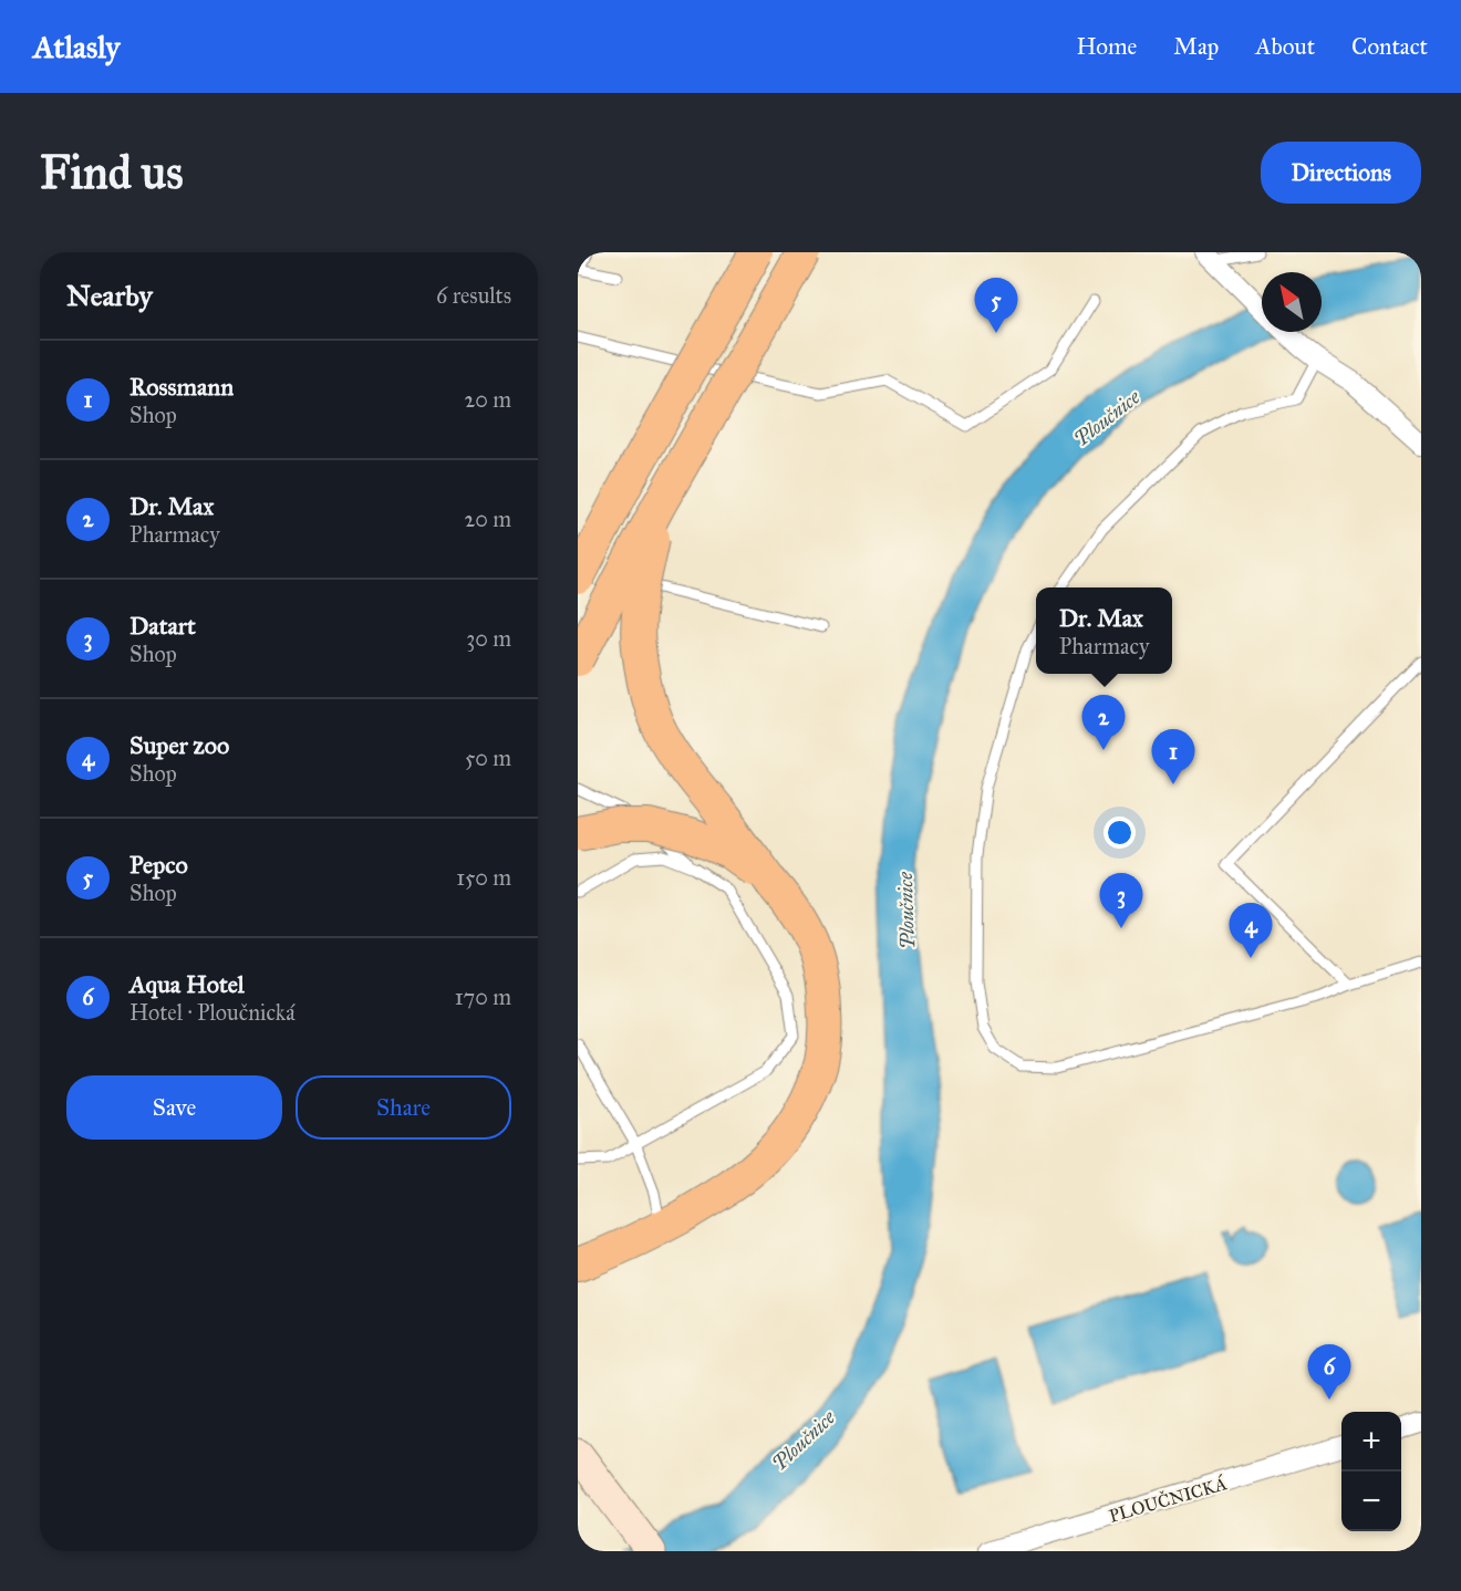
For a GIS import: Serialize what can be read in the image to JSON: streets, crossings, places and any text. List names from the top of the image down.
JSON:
{
  "streets": {
    "street": ["PLOUČNICKÁ"]
  },
  "water": ["Ploučnice"],
  "north": "top left",
  "page": {
    "header": "Atlasly",
    "nav": [
      "Home",
      "Map",
      "About",
      "Contact"
    ],
    "buttons": [
      "Directions",
      ["Save", "Share"]
    ],
    "title": "Find us",
    "heading": ["Nearby", "6 results"],
    "pins": [
      "5",
      "2",
      "1",
      "3",
      "4",
      "6"
    ],
    "list": [
      {
        "mark": "1",
        "name": "Rossmann",
        "note": "Shop",
        "value": "20 m"
      },
      {
        "mark": "2",
        "name": "Dr. Max",
        "note": "Pharmacy",
        "value": "20 m"
      },
      {
        "mark": "3",
        "name": "Datart",
        "note": "Shop",
        "value": "30 m"
      },
      {
        "mark": "4",
        "name": "Super zoo",
        "note": "Shop",
        "value": "50 m"
      },
      {
        "mark": "5",
        "name": "Pepco",
        "note": "Shop",
        "value": "150 m"
      },
      {
        "mark": "6",
        "name": "Aqua Hotel",
        "note": "Hotel · Ploučnická",
        "value": "170 m"
      }
    ],
    "popup": ["Dr. Max", "Pharmacy"],
    "map_buttons": ["+", "−"]
  }
}
